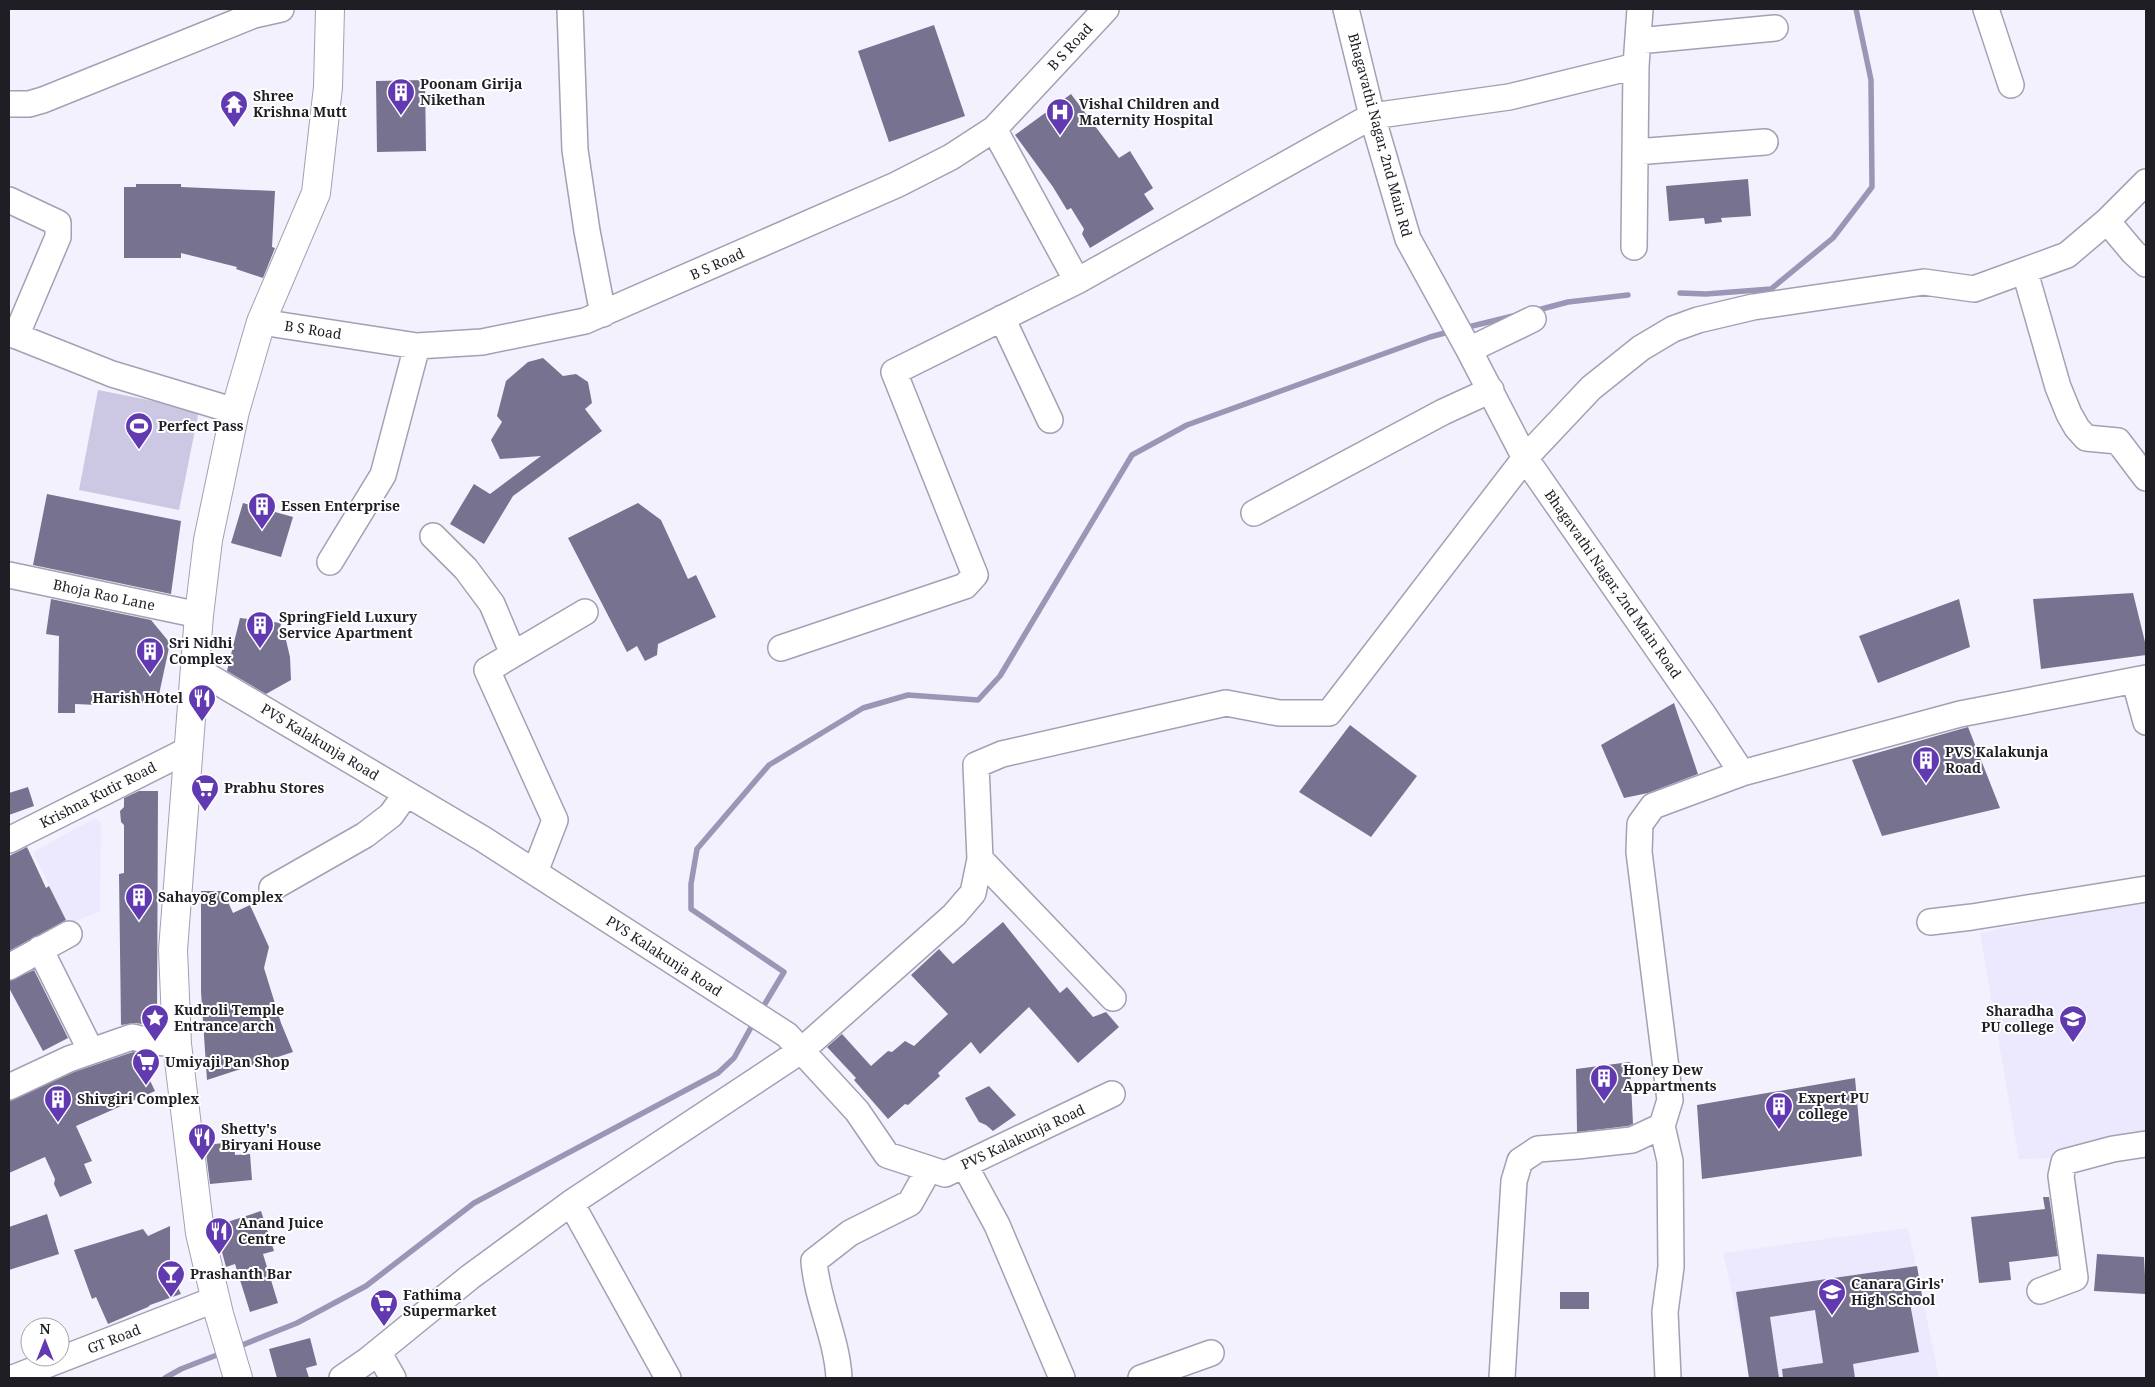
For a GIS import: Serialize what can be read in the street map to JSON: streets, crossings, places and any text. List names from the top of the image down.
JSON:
{
  "streets": {
    "street": [
      "B S Road",
      "Bhagavathi Nagar, 2nd Main Rd",
      "Bhagavathi Nagar, 2nd Main Road",
      "Bhoja Rao Lane",
      "PVS Kalakunja Road",
      "Krishna Kutir Road",
      "GT Road"
    ]
  },
  "crossings": [
    ["Bhagavathi Nagar, 2nd Main Rd", "Bhagavathi Nagar, 2nd Main Road"]
  ],
  "places": {
    "building": [
      "Poonam Girija Nikethan",
      "Essen Enterprise",
      "SpringField Luxury Service Apartment",
      "Sri Nidhi Complex",
      "PVS Kalakunja Road",
      "Sahayog Complex",
      "Honey Dew Appartments",
      "Shivgiri Complex",
      "Expert PU college"
    ],
    "temple": ["Shree Krishna Mutt"],
    "hospital": ["Vishal Children and Maternity Hospital"],
    "sports": ["Perfect Pass"],
    "restaurant": ["Harish Hotel", "Shetty's Biryani House", "Anand Juice Centre"],
    "supermarket": ["Prabhu Stores", "Umiyaji Pan Shop", "Fathima Supermarket"],
    "place": ["Kudroli Temple Entrance arch"],
    "school or university": ["Sharadha PU college", "Canara Girls' High School"],
    "bar": ["Prashanth Bar"]
  },
  "north": "top"
}
